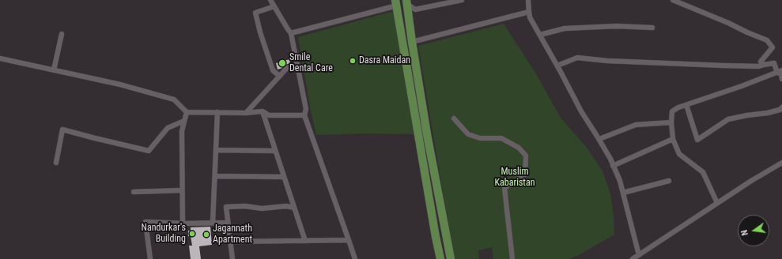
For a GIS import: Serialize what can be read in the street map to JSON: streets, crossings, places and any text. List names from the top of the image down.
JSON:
{
  "parks": ["Muslim Kabaristan"],
  "places": [
    "Dasra Maidan",
    "Smile Dental Care",
    "Nandurkar's Building",
    "Jagannath Apartment"
  ],
  "north": "left"
}
